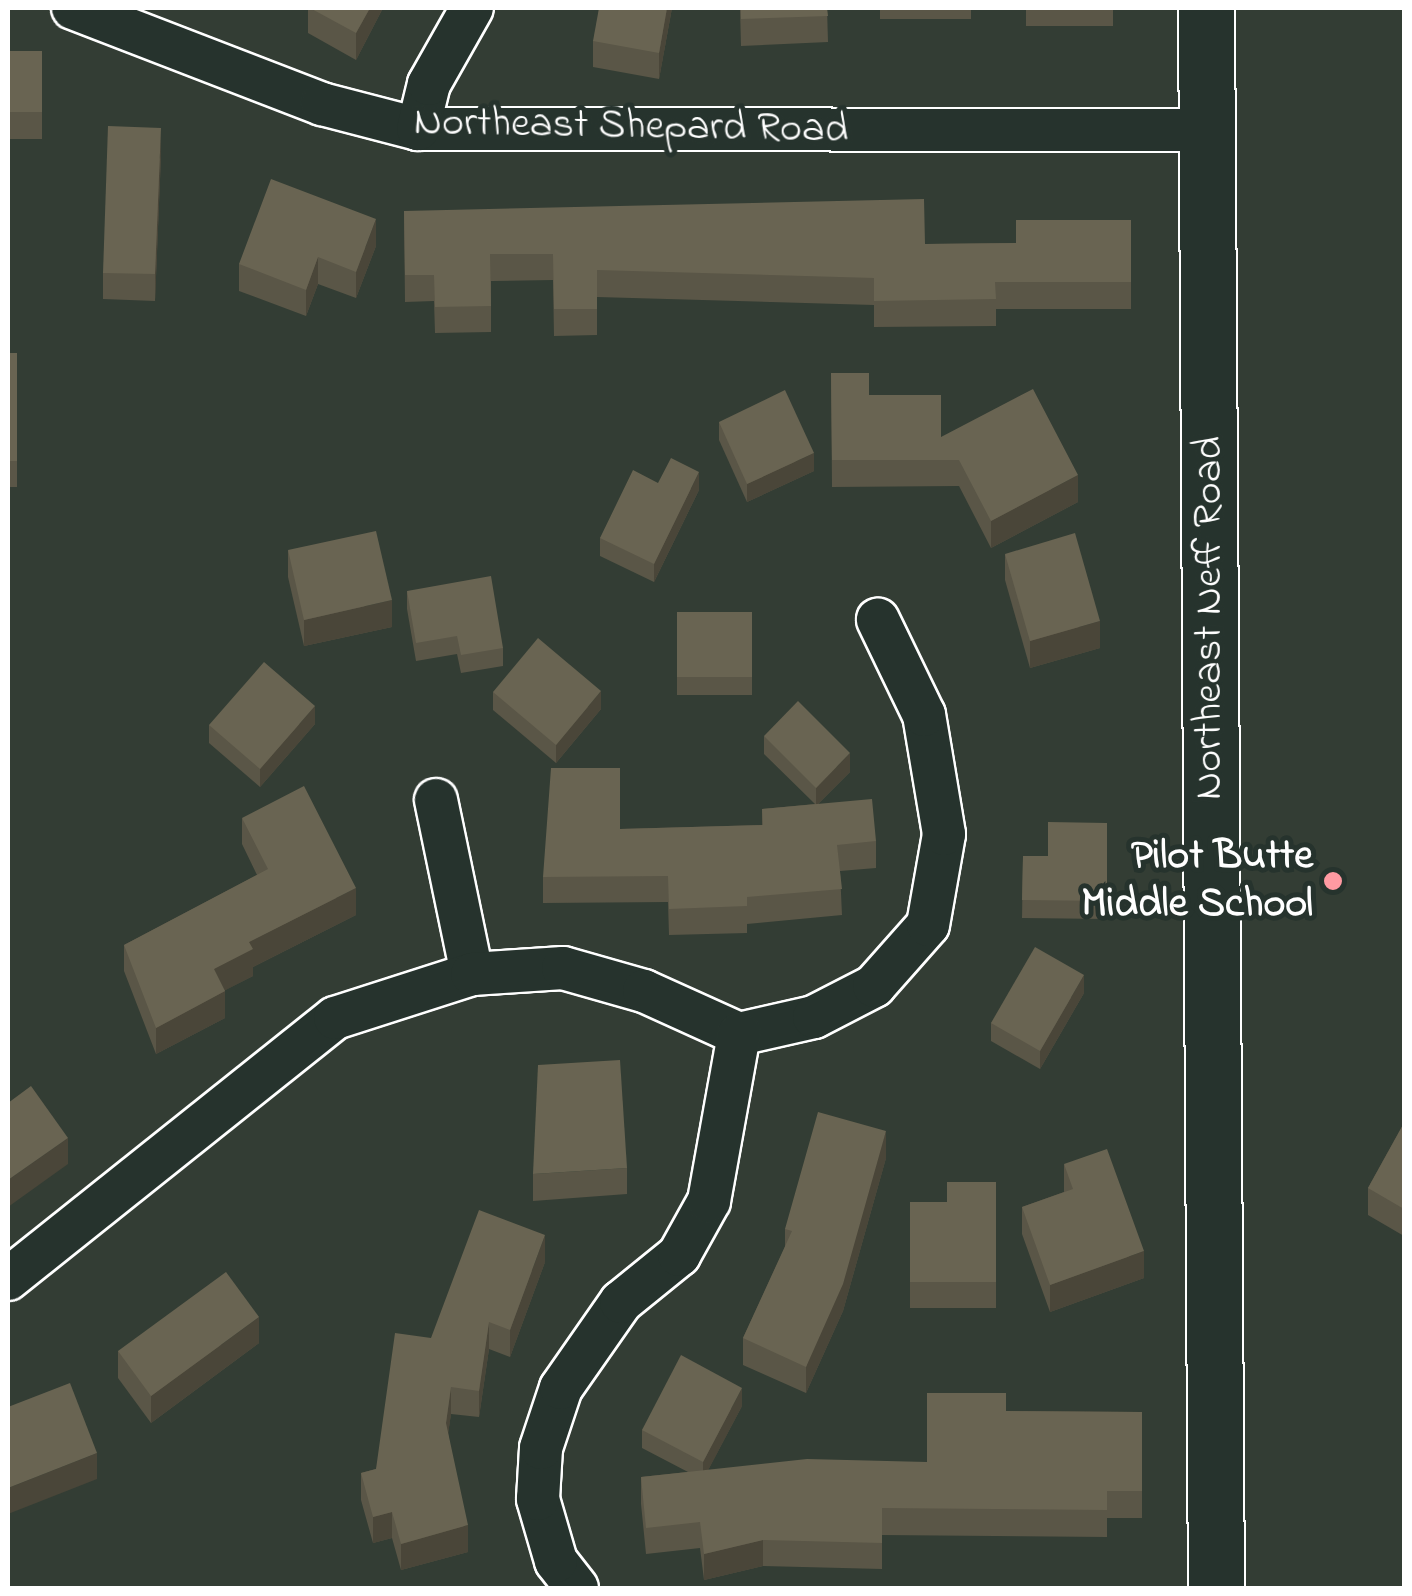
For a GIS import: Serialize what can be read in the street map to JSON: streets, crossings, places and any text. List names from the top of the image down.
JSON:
{
  "streets": {
    "main road": ["Northeast Neff Road"],
    "street": ["Northeast Shepard Road"]
  },
  "crossings": [
    ["Northeast Shepard Road", "Northeast Neff Road"]
  ],
  "places": ["Pilot Butte Middle School"]
}
